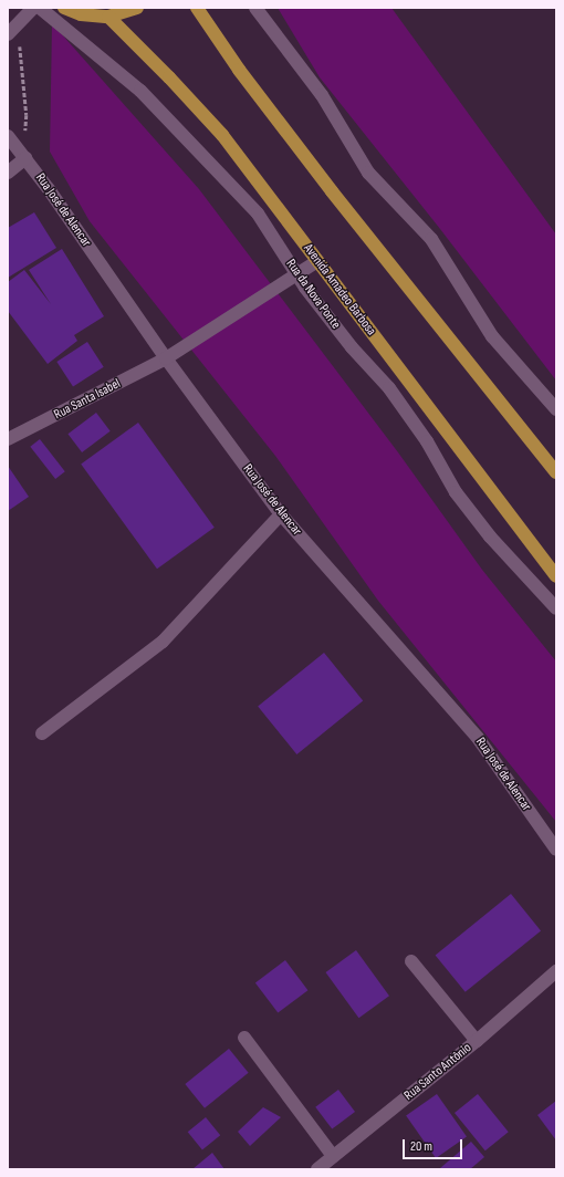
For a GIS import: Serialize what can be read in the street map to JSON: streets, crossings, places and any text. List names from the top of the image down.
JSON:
{
  "streets": {
    "main road": ["Avenida Amadeo Barbosa"],
    "street": [
      "Rua José de Alencar",
      "Rua da Nova Ponte",
      "Rua Santa Isabel",
      "Rua Santo Antônio"
    ]
  },
  "crossings": [
    ["Rua José de Alencar", "Rua Santa Isabel"],
    ["Avenida Amadeo Barbosa", "Rua Santa Isabel"],
    ["Rua da Nova Ponte", "Rua Santa Isabel"]
  ],
  "scale_bar": "20 m"
}
